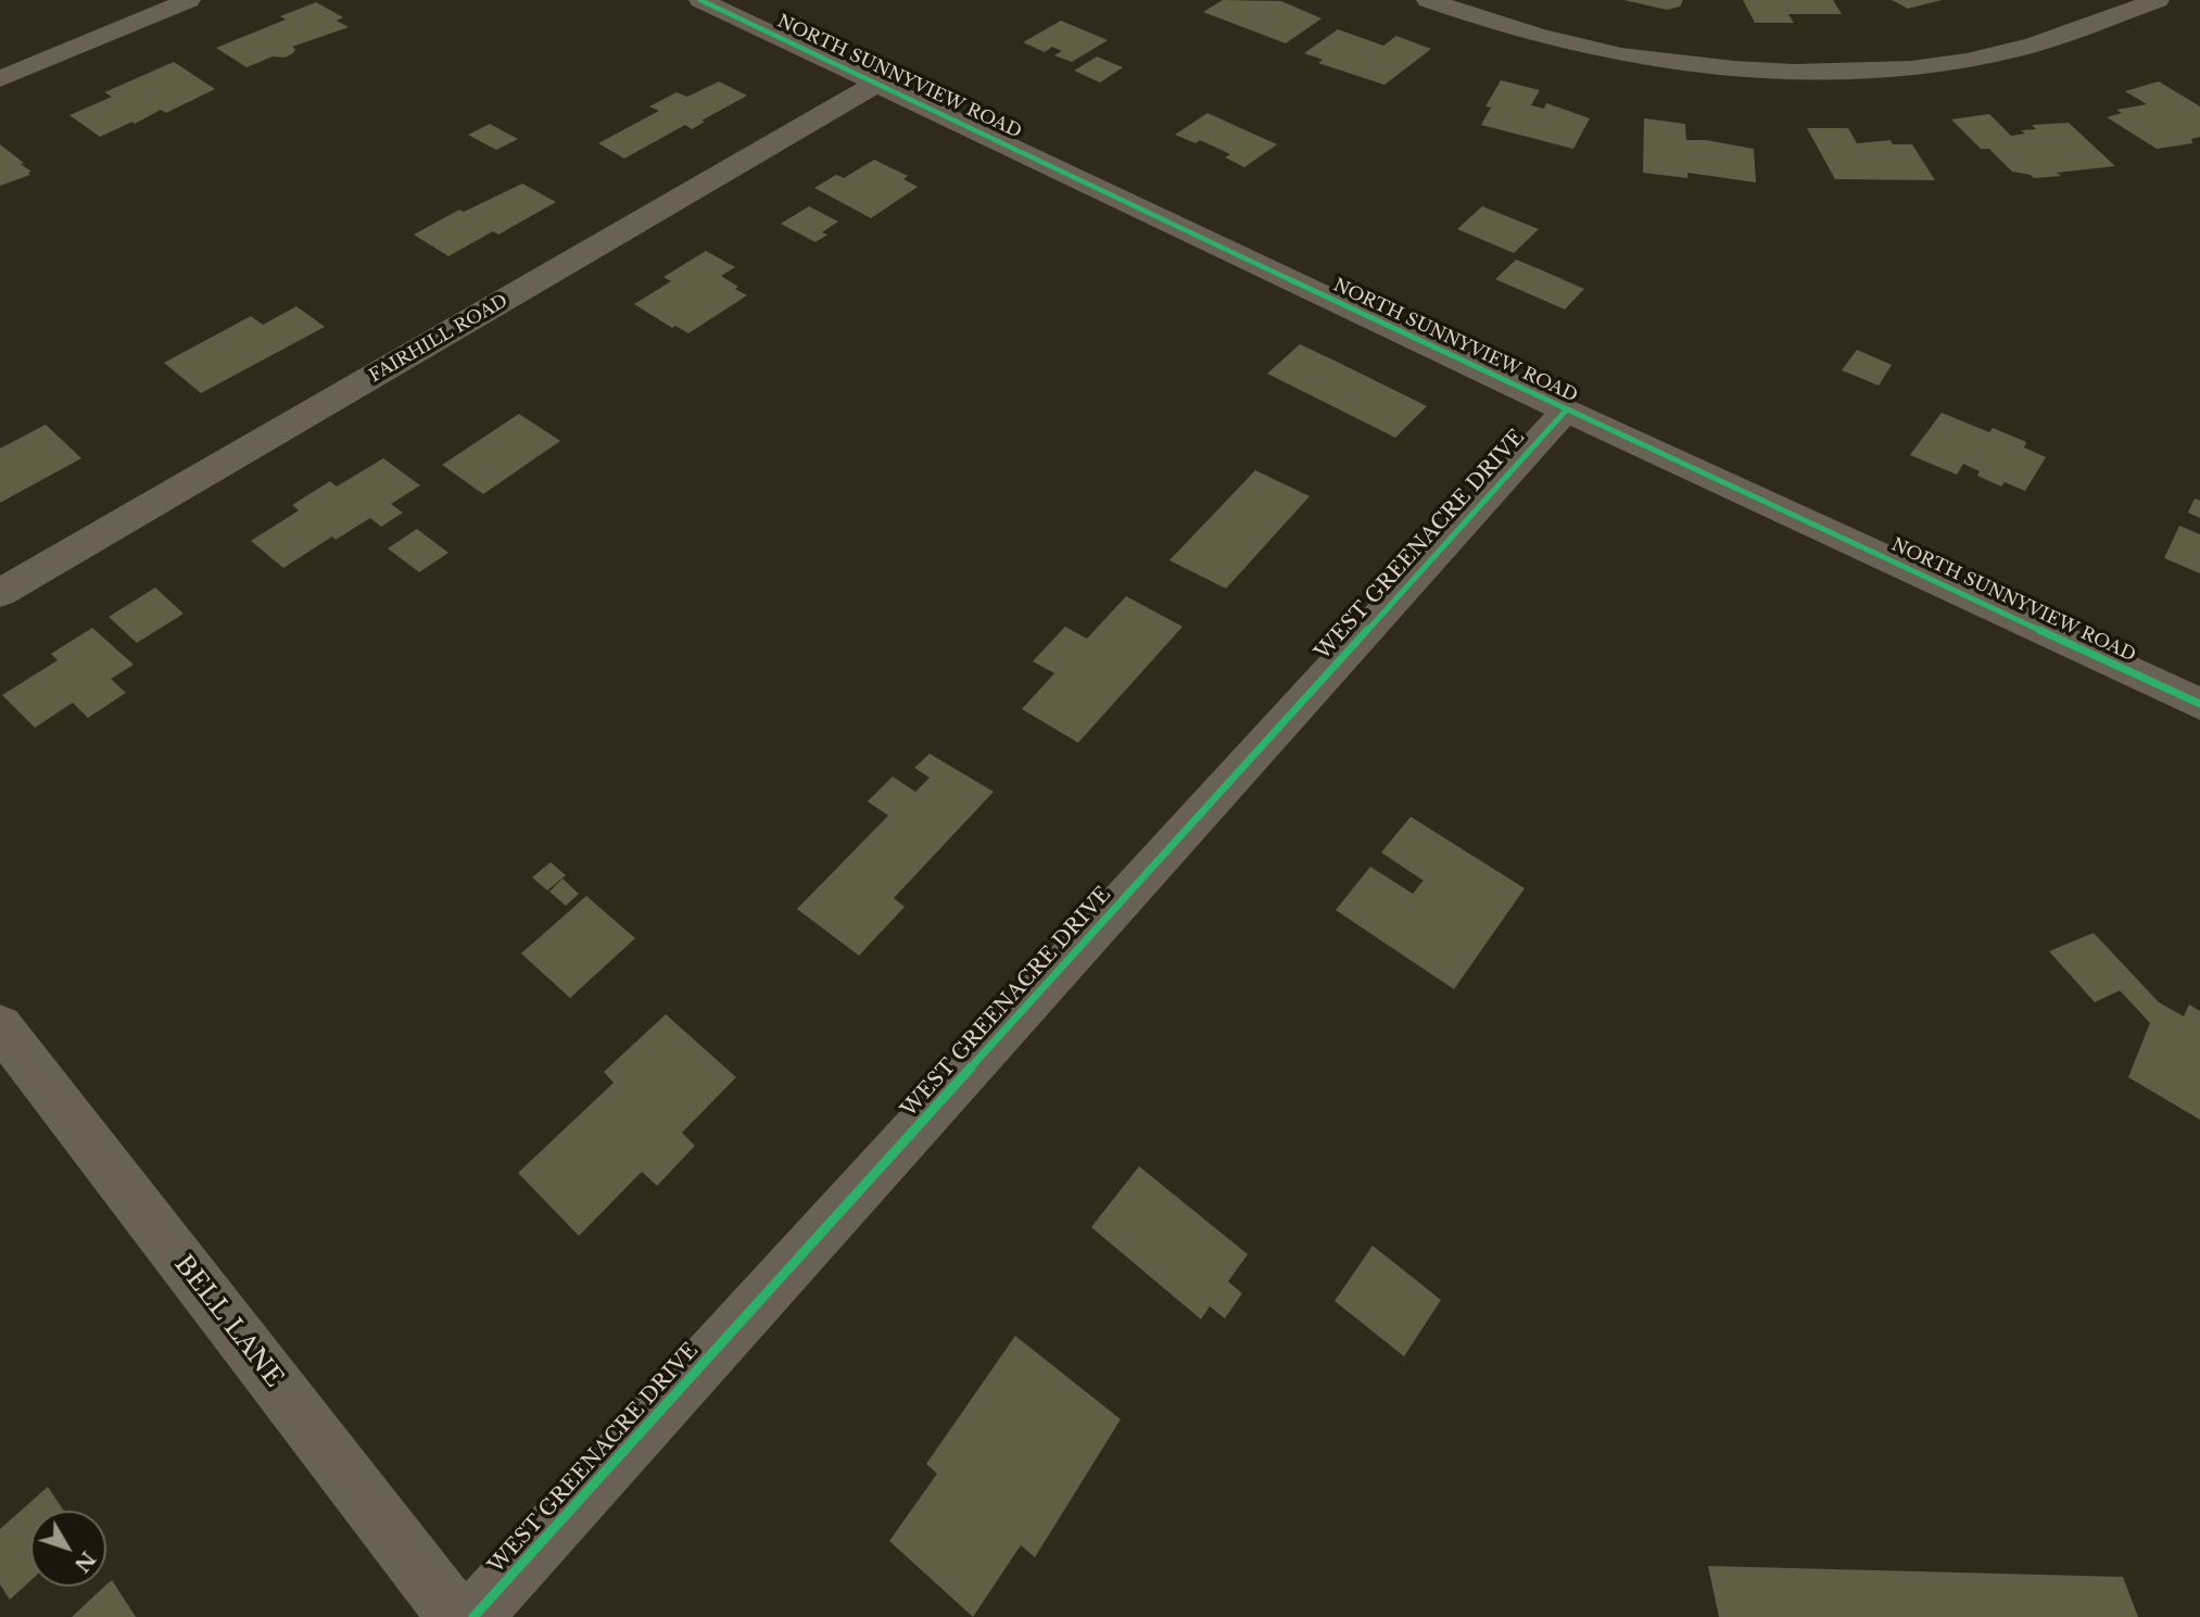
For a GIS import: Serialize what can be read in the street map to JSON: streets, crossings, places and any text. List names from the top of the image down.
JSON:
{
  "streets": {
    "street": [
      "NORTH SUNNYVIEW ROAD",
      "FAIRHILL ROAD",
      "WEST GREENACRE DRIVE",
      "BELL LANE"
    ]
  },
  "crossings": [
    ["NORTH SUNNYVIEW ROAD", "FAIRHILL ROAD"],
    ["NORTH SUNNYVIEW ROAD", "WEST GREENACRE DRIVE"]
  ],
  "north": "bottom right"
}
